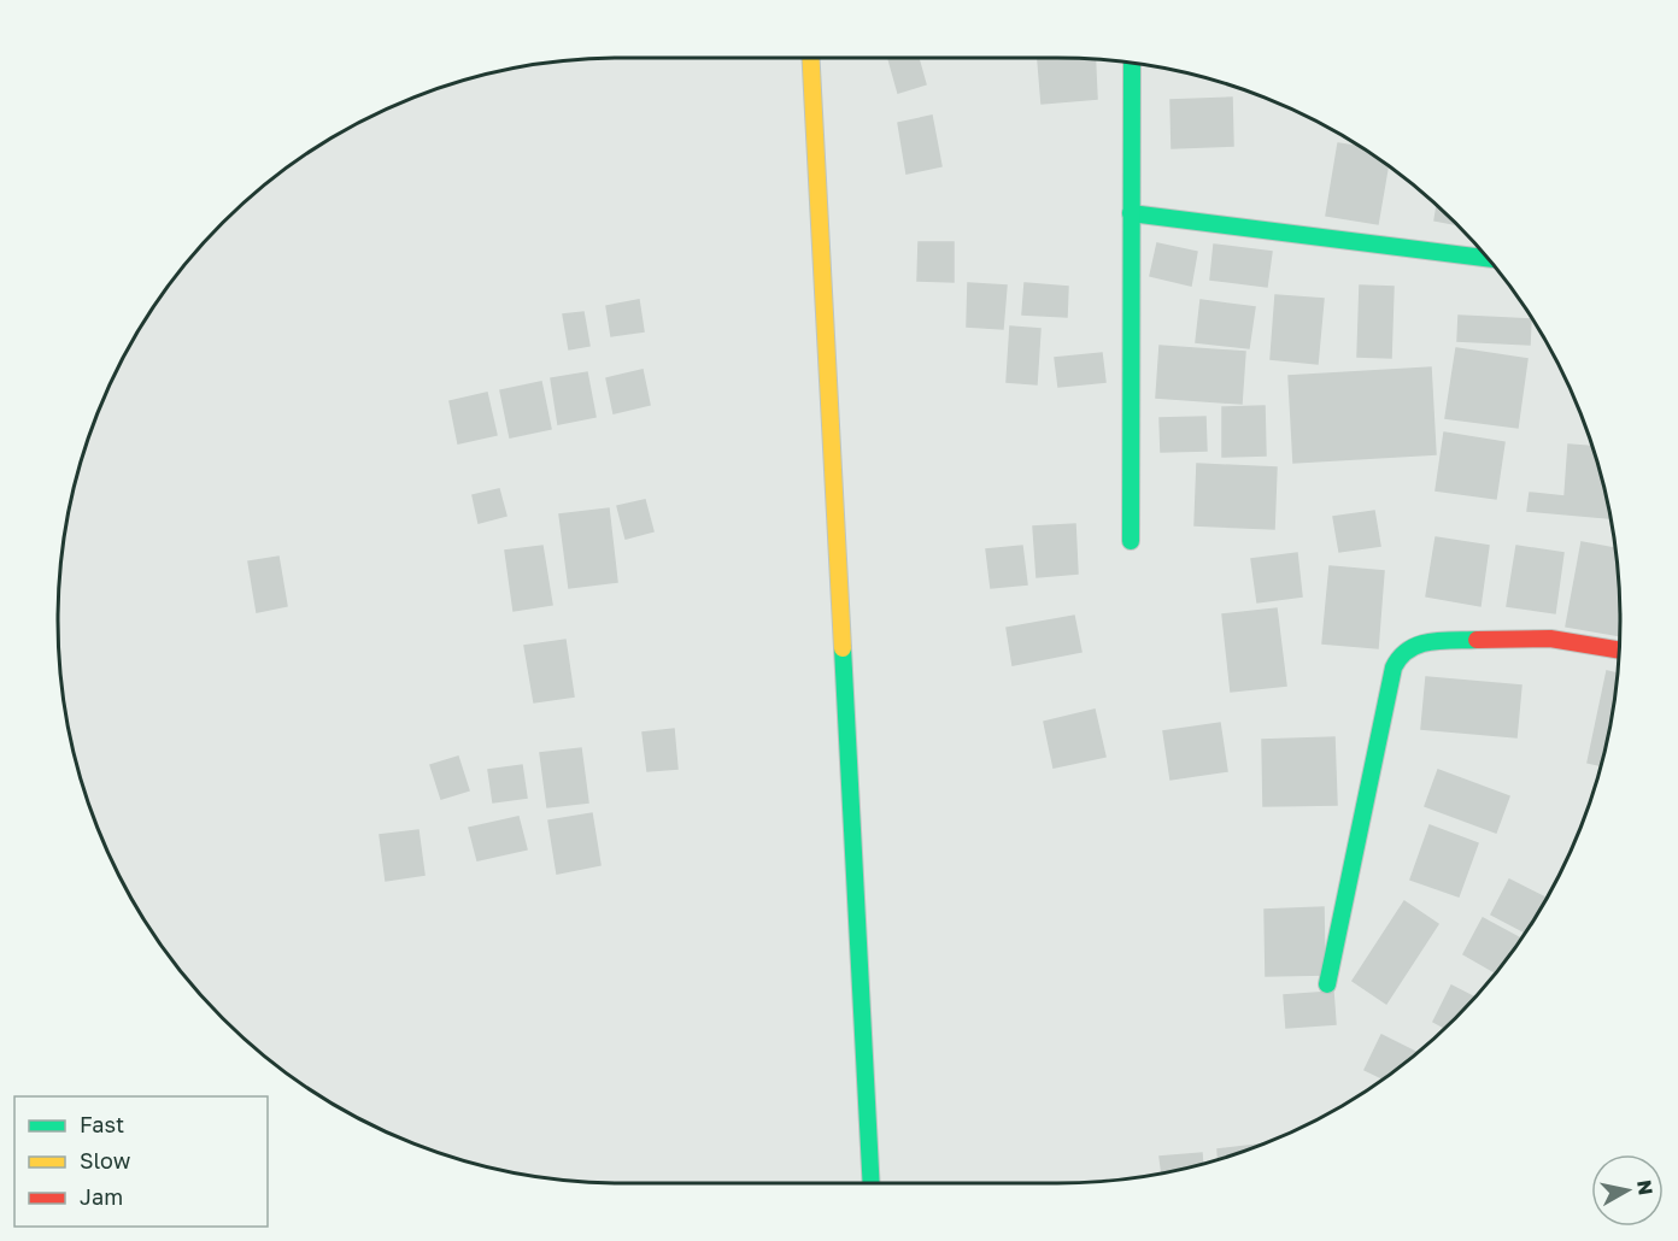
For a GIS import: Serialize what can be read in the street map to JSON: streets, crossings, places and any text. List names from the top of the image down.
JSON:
{
  "legend": ["Fast", "Slow", "Jam"],
  "north": "right"
}
